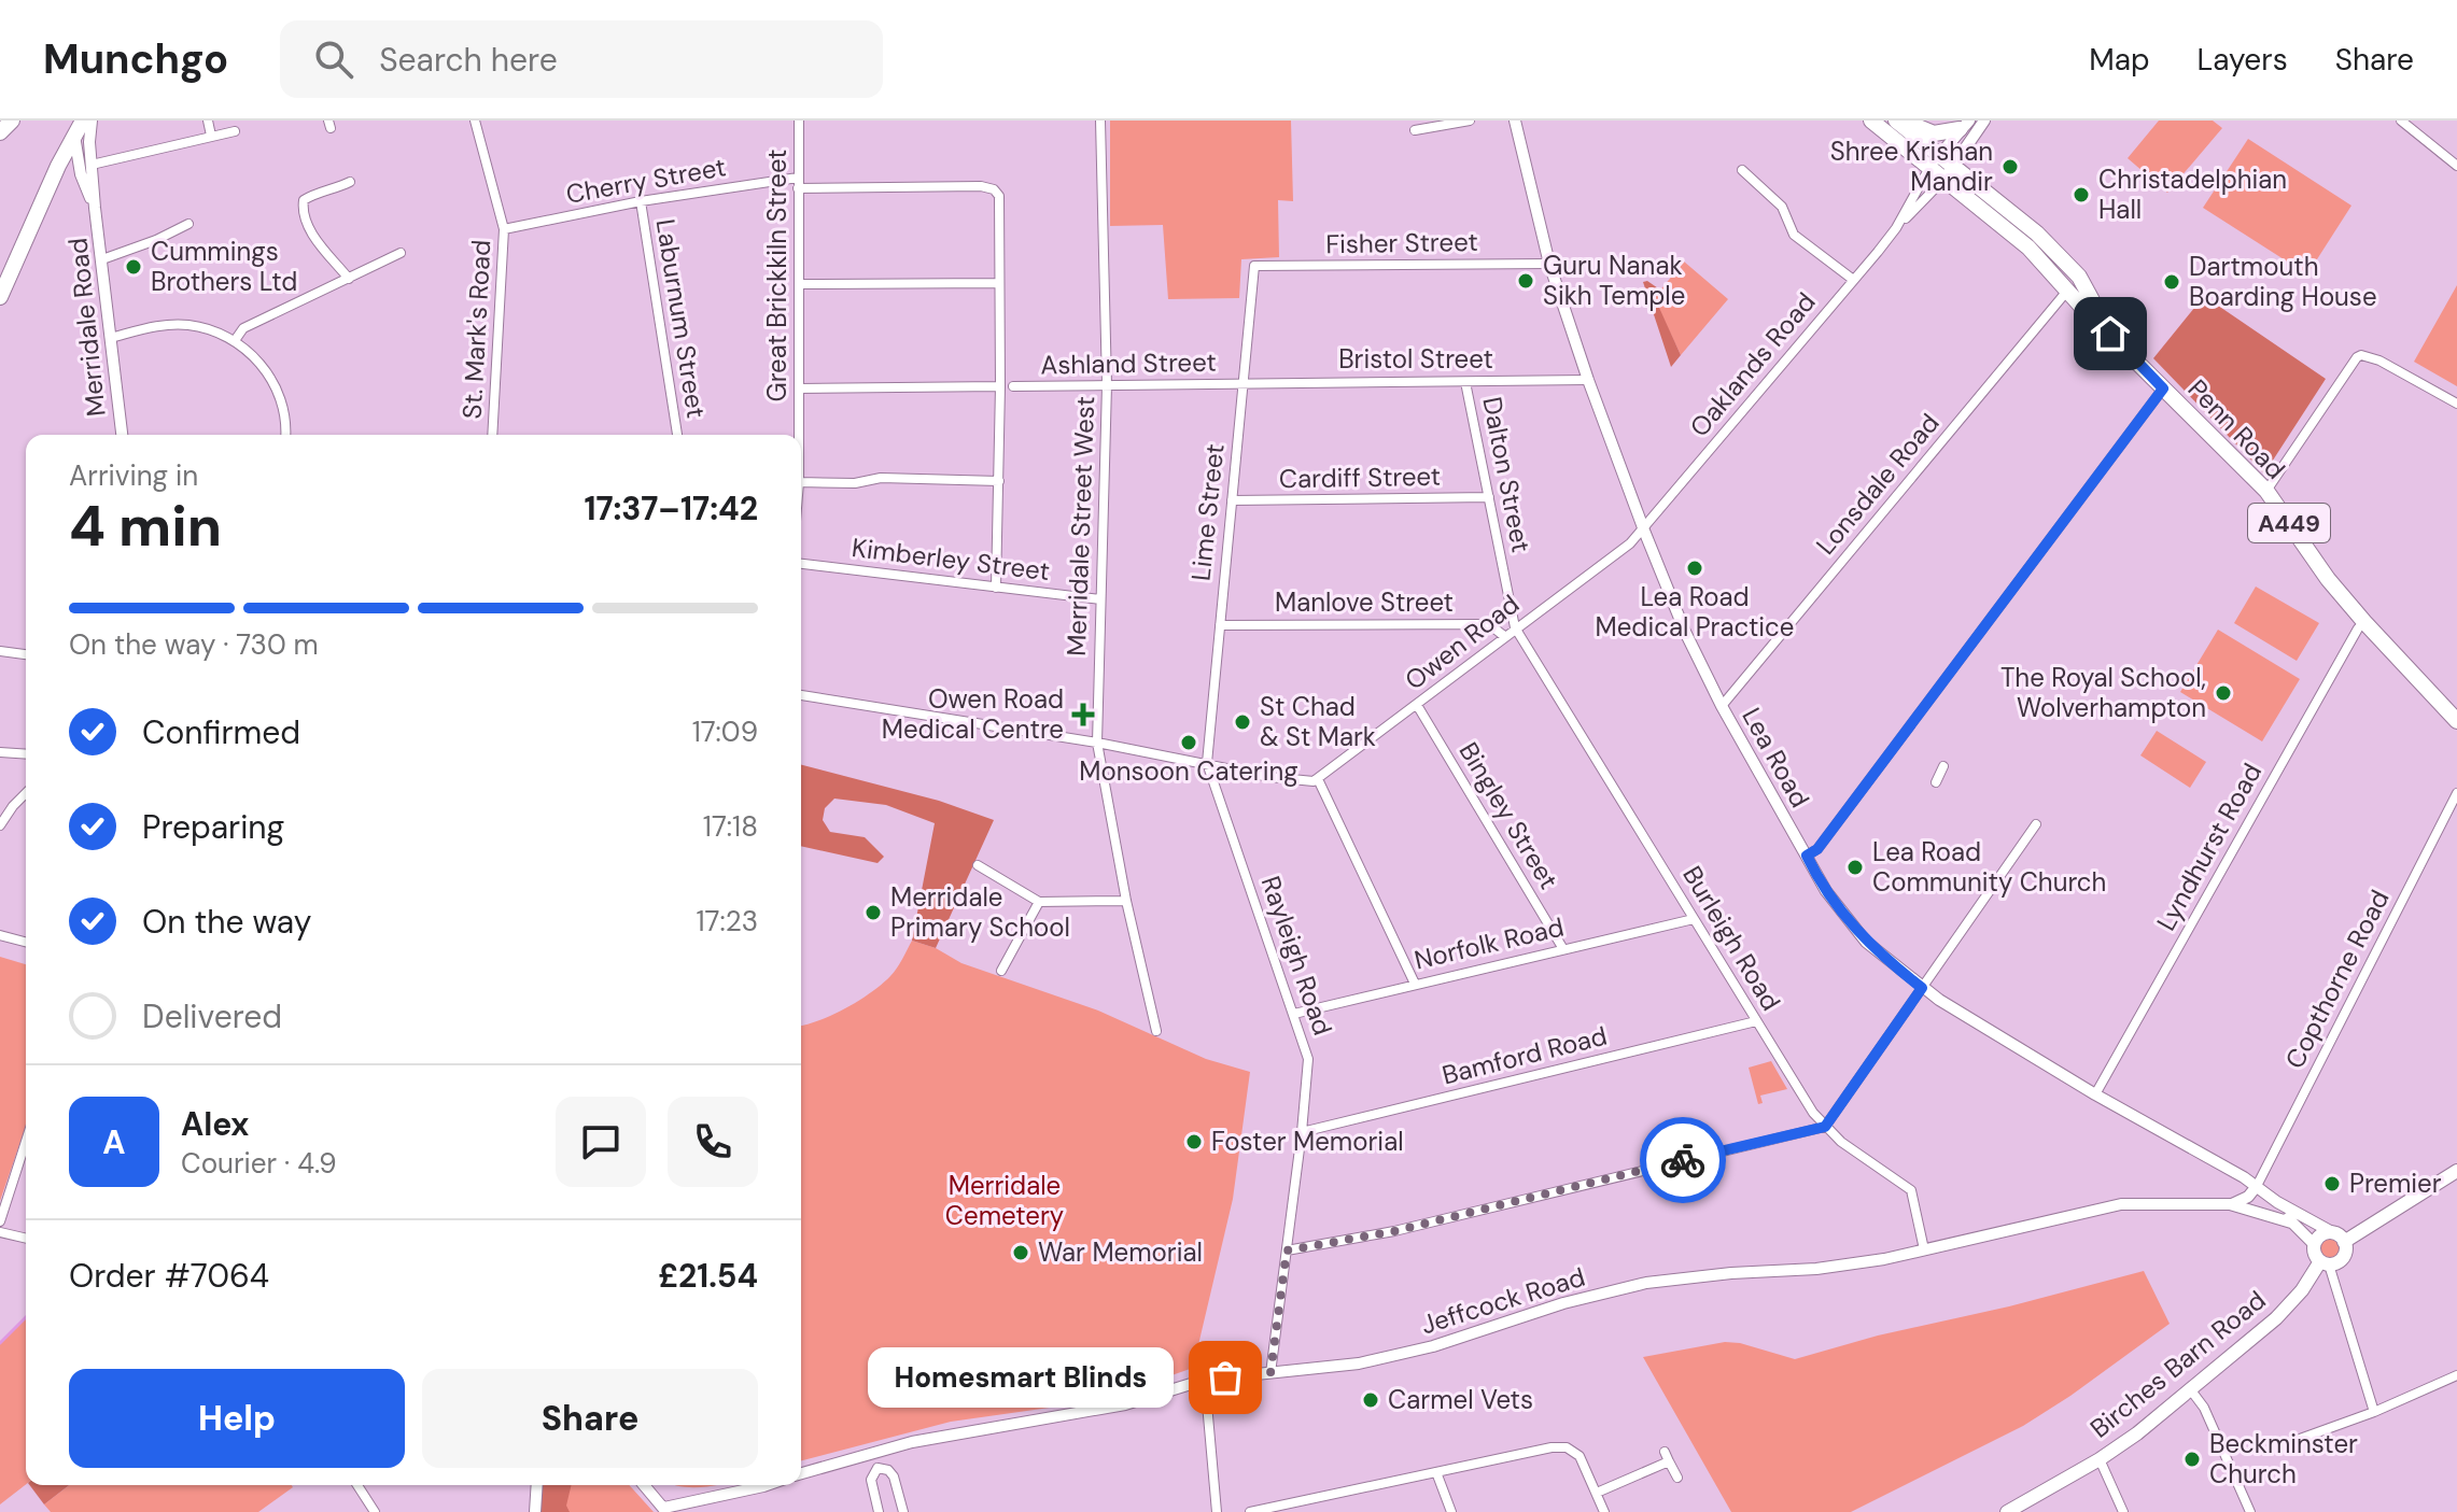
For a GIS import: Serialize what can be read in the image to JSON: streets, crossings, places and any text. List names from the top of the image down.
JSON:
{
  "streets": {
    "highway": ["Penn Road", "A449"],
    "main road": ["Birches Barn Road"],
    "street": [
      "Cherry Street",
      "Fisher Street",
      "Great Brickkiln Street",
      "Laburnum Street",
      "Merridale Road",
      "St. Mark's Road",
      "Bristol Street",
      "Ashland Street",
      "Oaklands Road",
      "Dalton Street",
      "Cardiff Street",
      "Lonsdale Road",
      "Lime Street",
      "Merridale Street West",
      "Kimberley Street",
      "Manlove Street",
      "Owen Road",
      "Lea Road",
      "Bingley Street",
      "Lyndhurst Road",
      "Burleigh Road",
      "Norfolk Road",
      "Rayleigh Road",
      "Copthorne Road",
      "Bamford Road",
      "Jeffcock Road"
    ]
  },
  "crossings": [
    ["Cherry Street", "Great Brickkiln Street"],
    ["Cherry Street", "Laburnum Street"],
    ["Cherry Street", "St. Mark's Road"],
    ["Fisher Street", "Lime Street"],
    ["Fisher Street", "Lea Road"],
    ["Bristol Street", "Ashland Street"],
    ["Bristol Street", "Dalton Street"],
    ["Bristol Street", "Lime Street"],
    ["Bristol Street", "Lea Road"],
    ["Ashland Street", "Lime Street"],
    ["Ashland Street", "Merridale Street West"],
    ["Oaklands Road", "Penn Road"],
    ["Oaklands Road", "Owen Road"],
    ["Oaklands Road", "Lea Road"],
    ["Penn Road", "Lonsdale Road"],
    ["Penn Road", "Lyndhurst Road"],
    ["Dalton Street", "Cardiff Street"],
    ["Dalton Street", "Owen Road"],
    ["Dalton Street", "Burleigh Road"],
    ["Cardiff Street", "Lime Street"],
    ["Lonsdale Road", "Lea Road"],
    ["Lime Street", "Manlove Street"],
    ["Lime Street", "Rayleigh Road"],
    ["Merridale Street West", "Kimberley Street"],
    ["Manlove Street", "Owen Road"],
    ["Owen Road", "Lea Road"],
    ["Owen Road", "Bingley Street"],
    ["Owen Road", "Burleigh Road"],
    ["Lea Road", "Lyndhurst Road"],
    ["Lea Road", "Copthorne Road"],
    ["Lea Road", "Jeffcock Road"],
    ["Lea Road", "Birches Barn Road"],
    ["Bingley Street", "Norfolk Road"],
    ["Burleigh Road", "Norfolk Road"],
    ["Burleigh Road", "Bamford Road"],
    ["Burleigh Road", "Jeffcock Road"],
    ["Norfolk Road", "Rayleigh Road"],
    ["Rayleigh Road", "Bamford Road"],
    ["Rayleigh Road", "Jeffcock Road"]
  ],
  "parks": ["Merridale Cemetery"],
  "places": {
    "other": [
      "Shree Krishan Mandir",
      "Christadelphian Hall",
      "Cummings Brothers Ltd",
      "Guru Nanak Sikh Temple",
      "Dartmouth Boarding House",
      "Lea Road Medical Practice",
      "The Royal School, Wolverhampton",
      "St Chad & St Mark",
      "Monsoon Catering",
      "Lea Road Community Church",
      "Merridale Primary School",
      "Foster Memorial",
      "Premier",
      "War Memorial",
      "Homesmart Blinds",
      "Carmel Vets",
      "Beckminster Church"
    ],
    "health": ["Owen Road Medical Centre"]
  },
  "page": {
    "header": "Munchgo",
    "search": "Search here",
    "nav": ["Map", "Layers", "Share"],
    "heading": ["4 min", "Arriving in", "17:37–17:42"],
    "panel": [
      "Alex",
      "Courier · 4.9",
      "Order #7064",
      "£21.54"
    ],
    "bar": "On the way · 730 m",
    "list": [
      ["Confirmed", "17:09"],
      ["Preparing", "17:18"],
      ["On the way", "17:23"],
      "Delivered"
    ],
    "round": "A",
    "bubble": "Homesmart Blinds",
    "buttons": ["Help", "Share"]
  }
}
